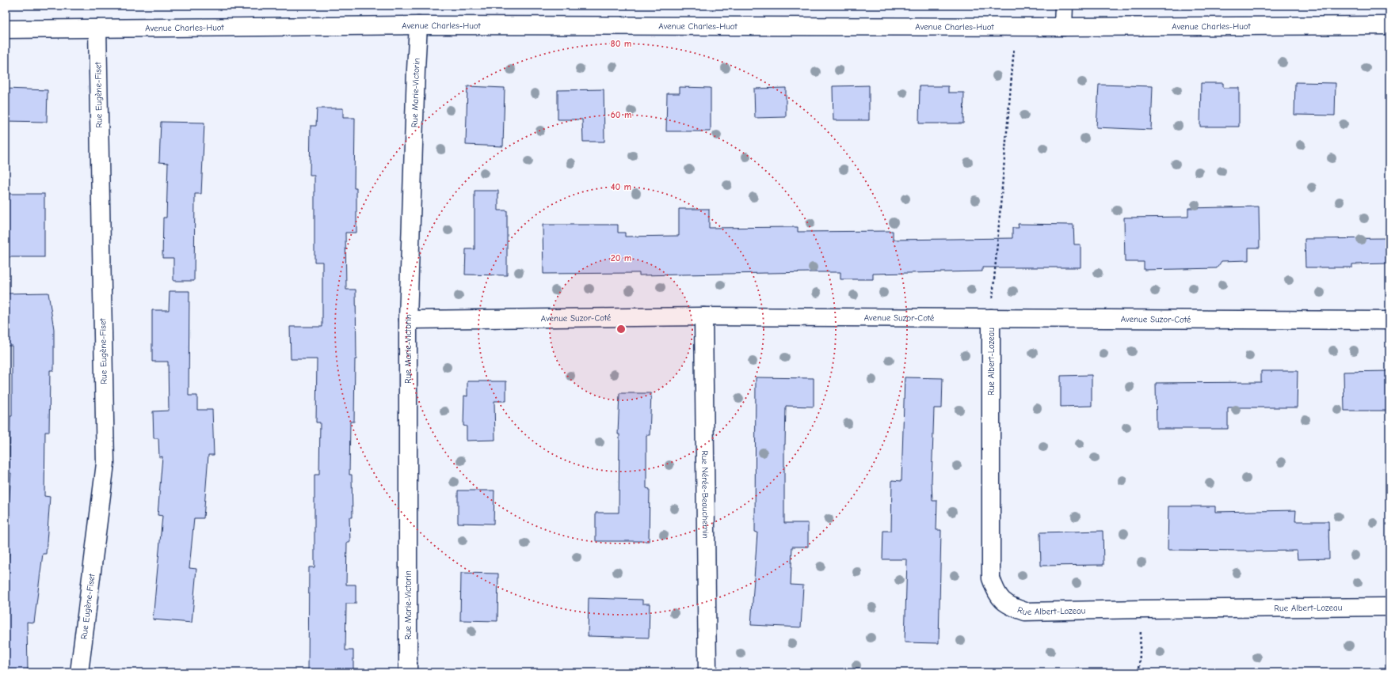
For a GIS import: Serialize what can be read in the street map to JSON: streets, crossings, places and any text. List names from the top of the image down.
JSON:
{
  "streets": {
    "street": [
      "Avenue Charles-Huot",
      "Rue Marie-Victorin",
      "Rue Eugène-Fiset",
      "Avenue Suzor-Coté",
      "Rue Albert-Lozeau",
      "Rue Nérée-Beauchemin"
    ]
  },
  "crossings": [
    ["Avenue Charles-Huot", "Rue Marie-Victorin"],
    ["Avenue Charles-Huot", "Rue Eugène-Fiset"],
    ["Rue Marie-Victorin", "Avenue Suzor-Coté"],
    ["Avenue Suzor-Coté", "Rue Albert-Lozeau"],
    ["Avenue Suzor-Coté", "Rue Nérée-Beauchemin"]
  ],
  "rings": [
    "80 m",
    "60 m",
    "40 m",
    "20 m"
  ]
}
